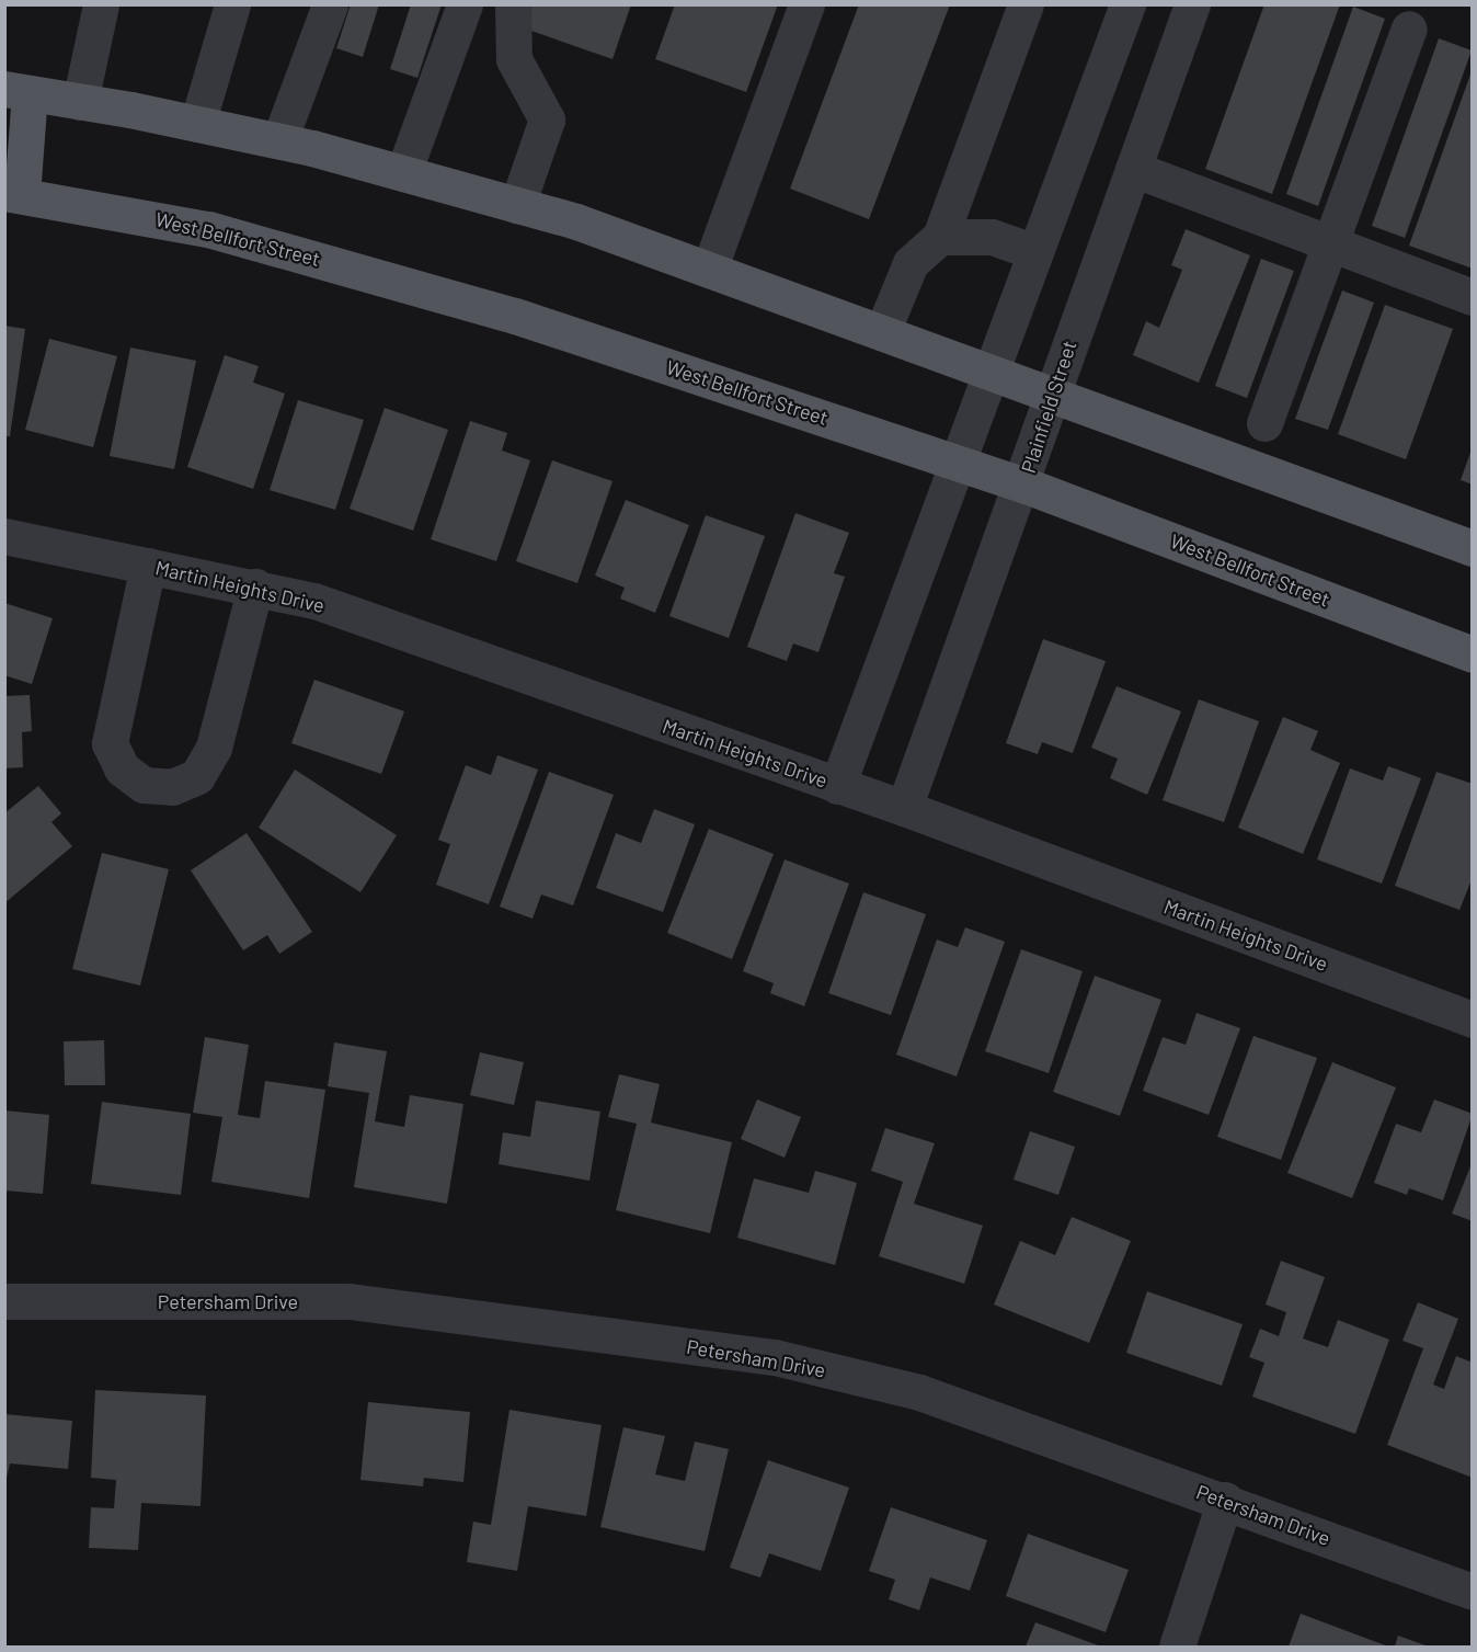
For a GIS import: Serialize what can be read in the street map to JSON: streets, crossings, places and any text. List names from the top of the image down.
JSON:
{
  "streets": {
    "main road": ["West Bellfort Street"],
    "street": ["Plainfield Street", "Martin Heights Drive", "Petersham Drive"]
  },
  "crossings": [
    ["West Bellfort Street", "Plainfield Street"],
    ["Plainfield Street", "Martin Heights Drive"]
  ]
}
